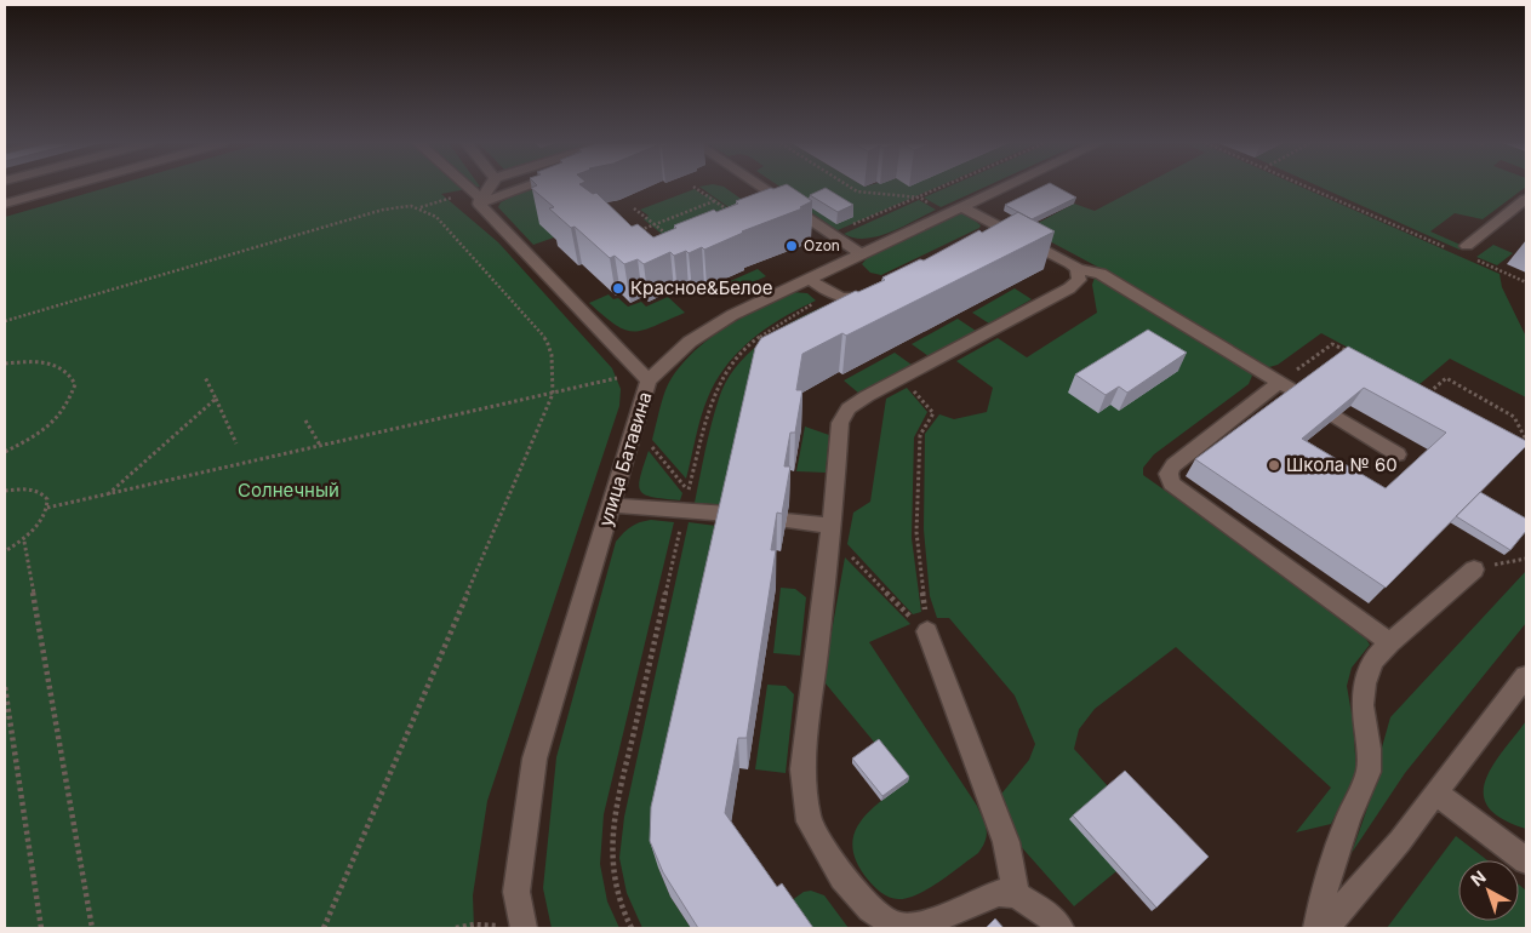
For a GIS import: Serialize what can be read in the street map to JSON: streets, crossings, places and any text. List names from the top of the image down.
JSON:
{
  "streets": {
    "street": ["улица Батавина"]
  },
  "parks": ["Солнечный"],
  "places": ["Ozon", "Красное&Белое", "Школа № 60"],
  "north": "top left"
}
